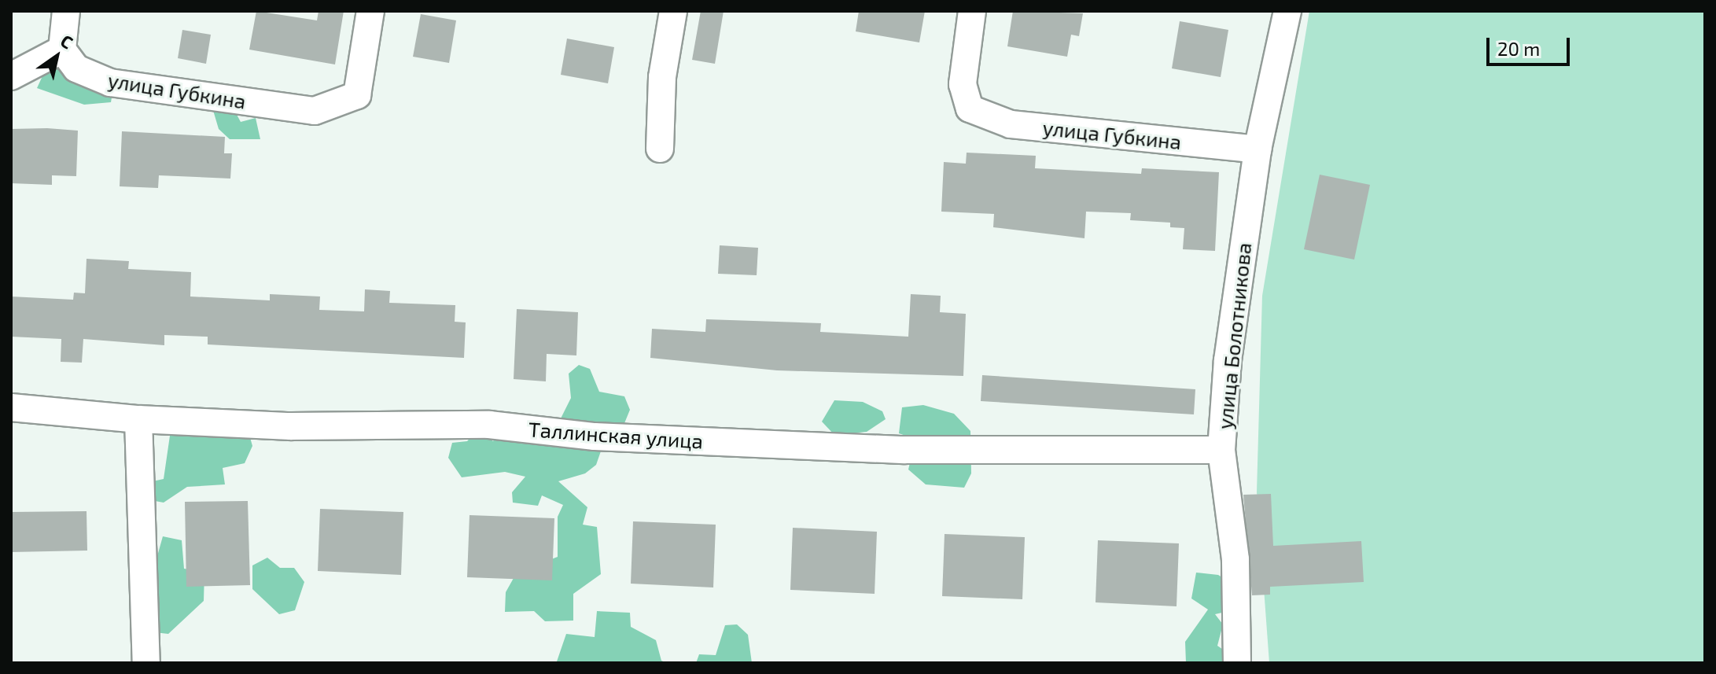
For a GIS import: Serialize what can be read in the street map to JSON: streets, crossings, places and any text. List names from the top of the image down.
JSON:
{
  "streets": {
    "street": ["улица Губкина", "улица Болотникова", "Таллинская улица"]
  },
  "crossings": [
    ["улица Губкина", "улица Болотникова"],
    ["улица Болотникова", "Таллинская улица"]
  ],
  "scale_bar": "20 m",
  "north": "top right"
}
